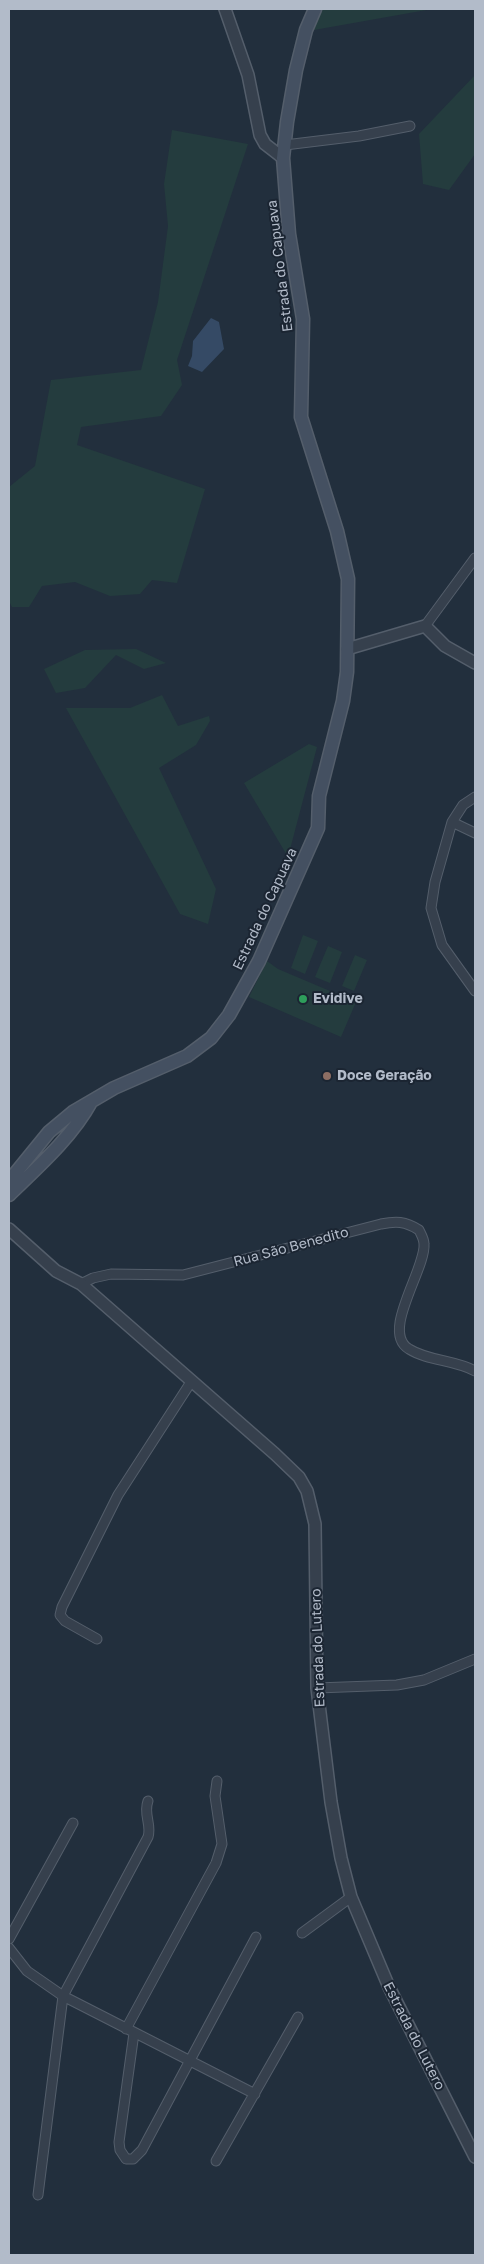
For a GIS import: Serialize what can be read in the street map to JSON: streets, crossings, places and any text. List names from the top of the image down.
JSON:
{
  "streets": {
    "main road": ["Estrada do Capuava"],
    "street": ["Rua São Benedito", "Estrada do Lutero"]
  },
  "crossings": [
    ["Rua São Benedito", "Estrada do Lutero"]
  ],
  "places": ["Evidive", "Doce Geração"]
}
